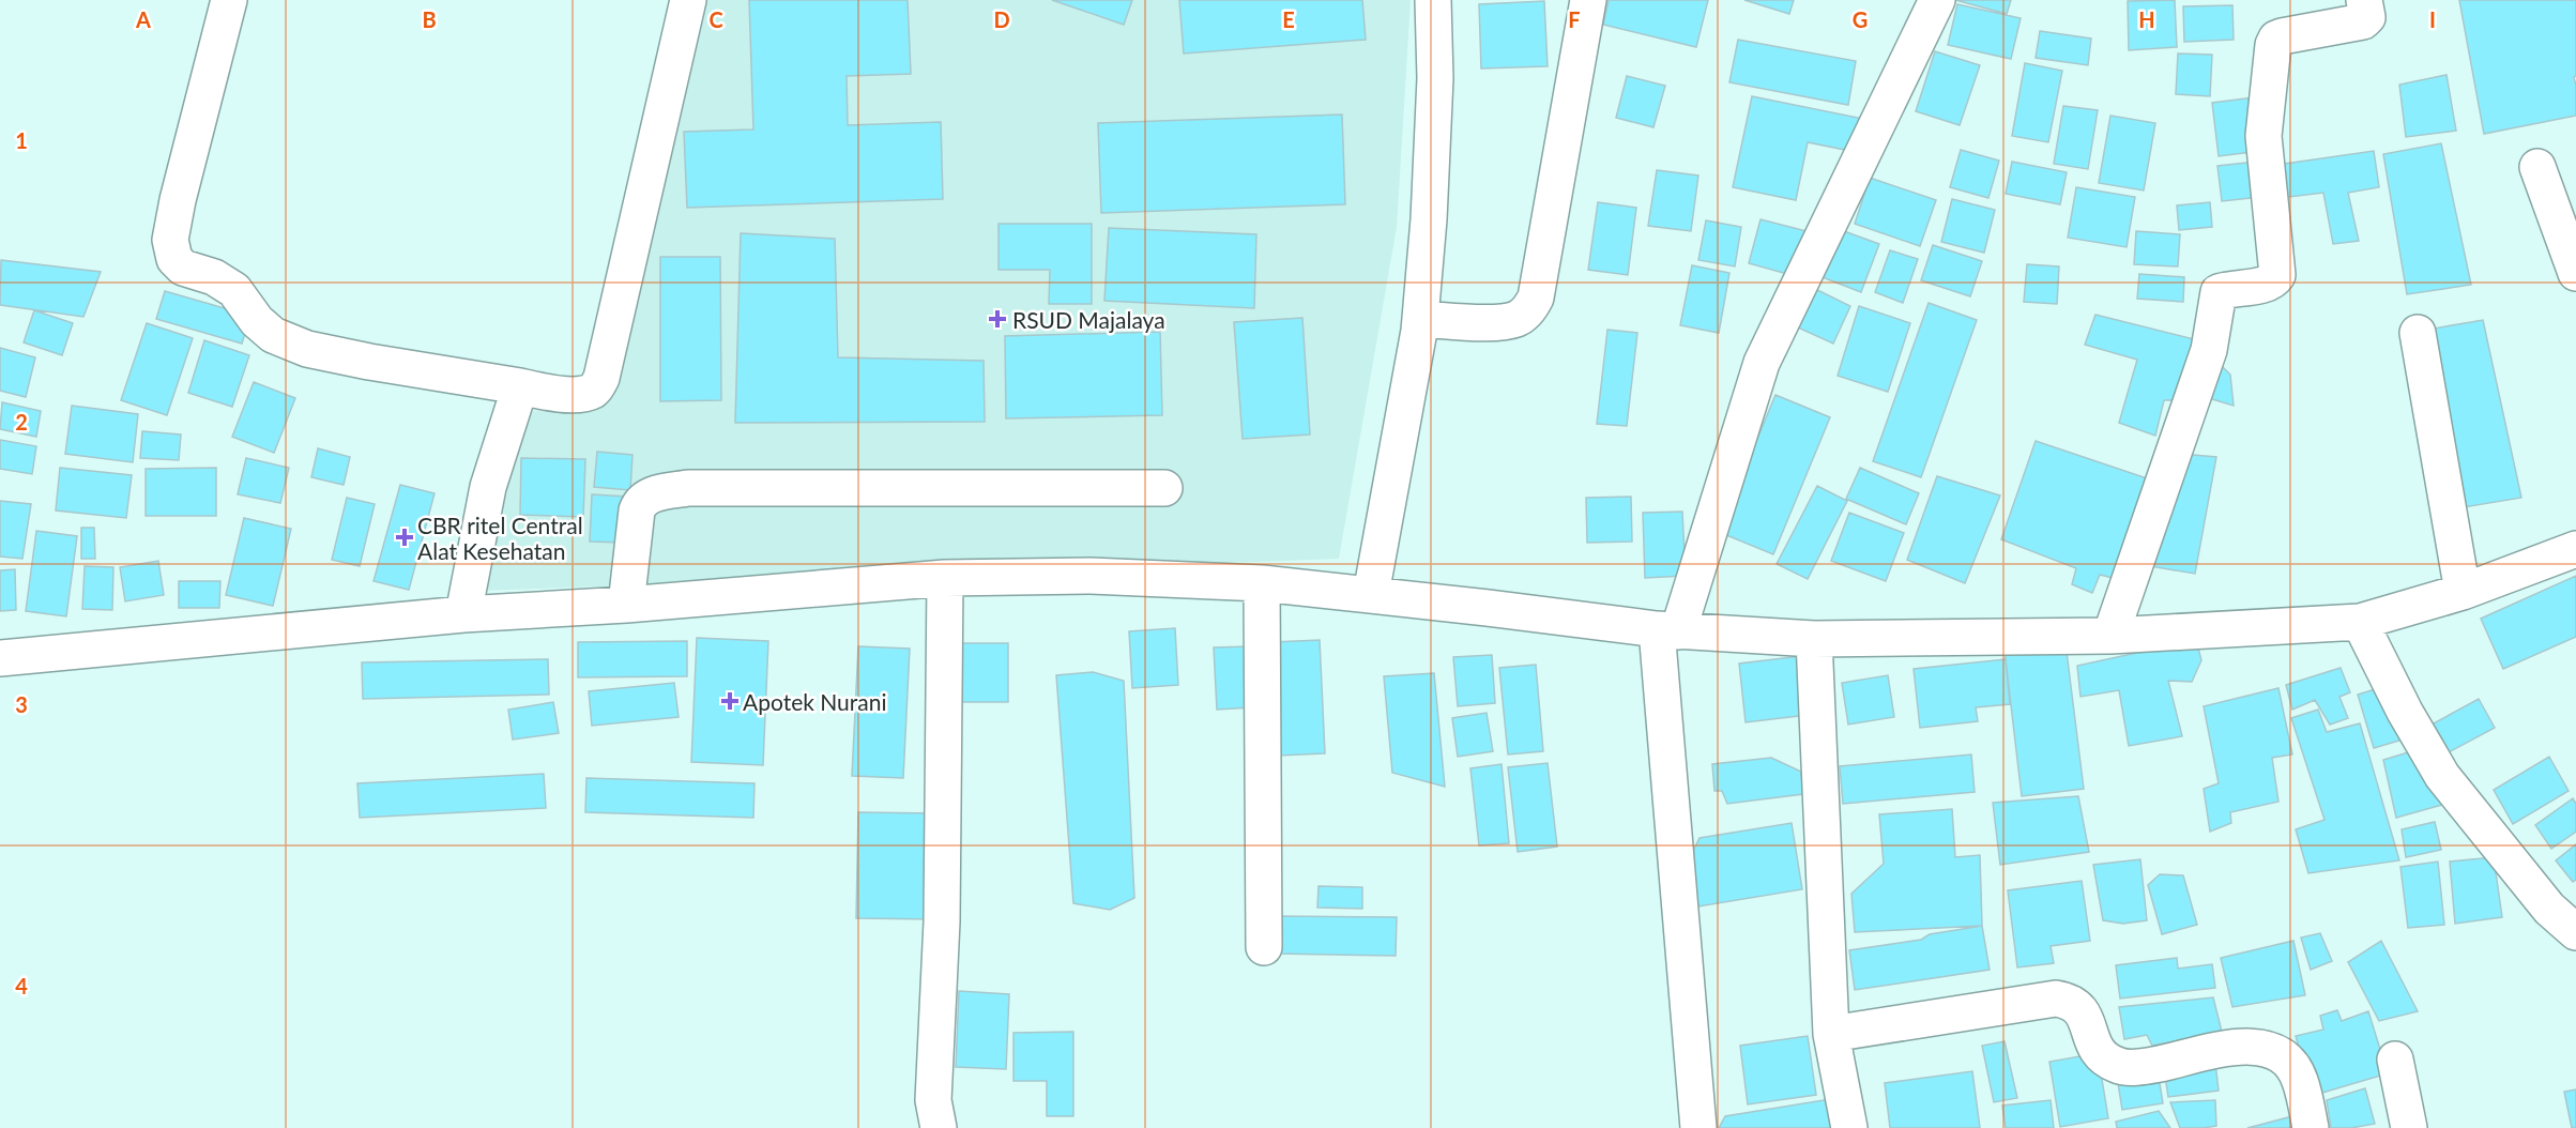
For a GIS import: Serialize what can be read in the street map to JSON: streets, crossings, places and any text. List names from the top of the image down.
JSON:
{
  "places": {
    "health": ["RSUD Majalaya", "CBR ritel Central Alat Kesehatan", "Apotek Nurani"]
  },
  "grid": {
    "columns": [
      "A",
      "B",
      "C",
      "D",
      "E",
      "F",
      "G",
      "H",
      "I"
    ],
    "rows": [
      "1",
      "2",
      "3",
      "4"
    ]
  }
}
